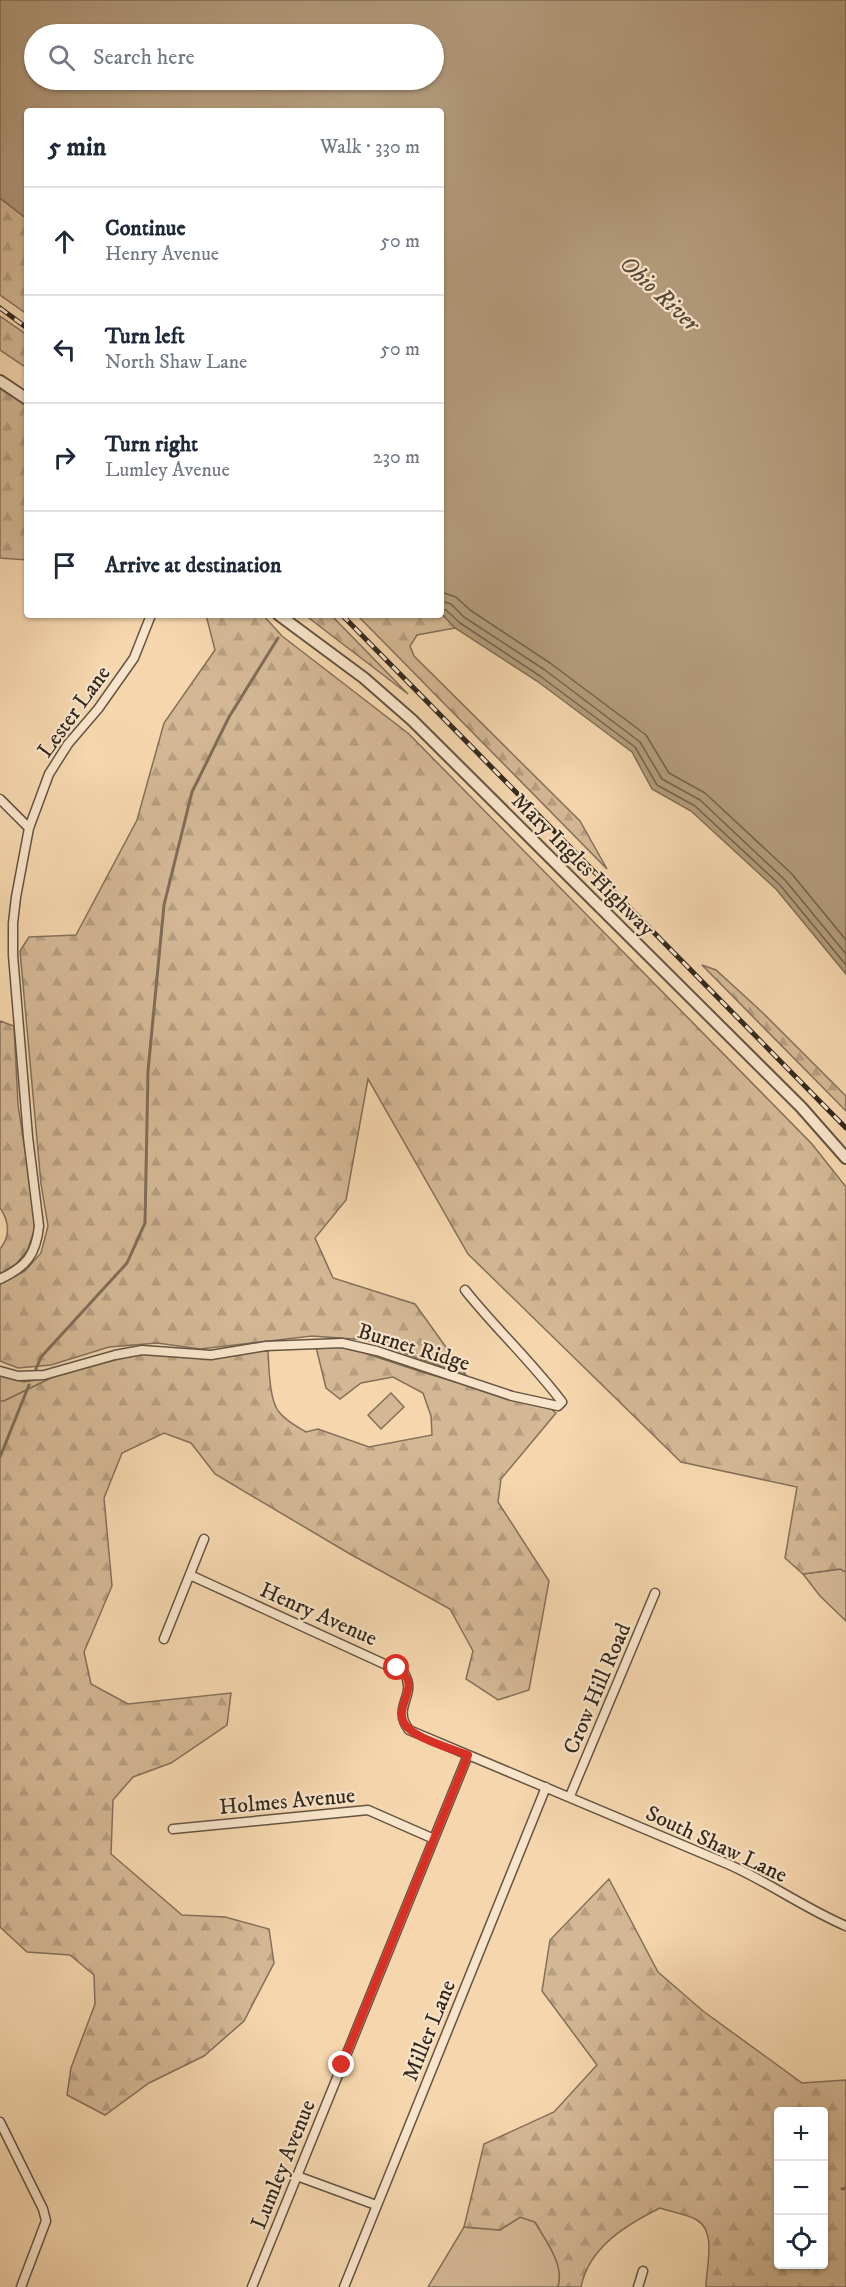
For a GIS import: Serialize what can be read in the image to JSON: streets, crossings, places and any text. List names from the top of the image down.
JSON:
{
  "streets": {
    "street": [
      "Lester Lane",
      "Mary Ingles Highway",
      "Burnet Ridge",
      "Henry Avenue",
      "Crow Hill Road",
      "Holmes Avenue",
      "South Shaw Lane",
      "Miller Lane",
      "Lumley Avenue"
    ]
  },
  "crossings": [
    ["Henry Avenue", "South Shaw Lane"],
    ["Crow Hill Road", "South Shaw Lane"],
    ["Holmes Avenue", "Lumley Avenue"],
    ["South Shaw Lane", "Miller Lane"],
    ["South Shaw Lane", "Lumley Avenue"]
  ],
  "water": ["Ohio River"],
  "page": {
    "search": "Search here",
    "heading": ["5 min", "Walk · 330 m"],
    "list": [
      ["Continue", "Henry Avenue", "50 m"],
      ["Turn left", "North Shaw Lane", "50 m"],
      ["Turn right", "Lumley Avenue", "230 m"],
      "Arrive at destination"
    ],
    "map_buttons": ["+", "−"]
  }
}
